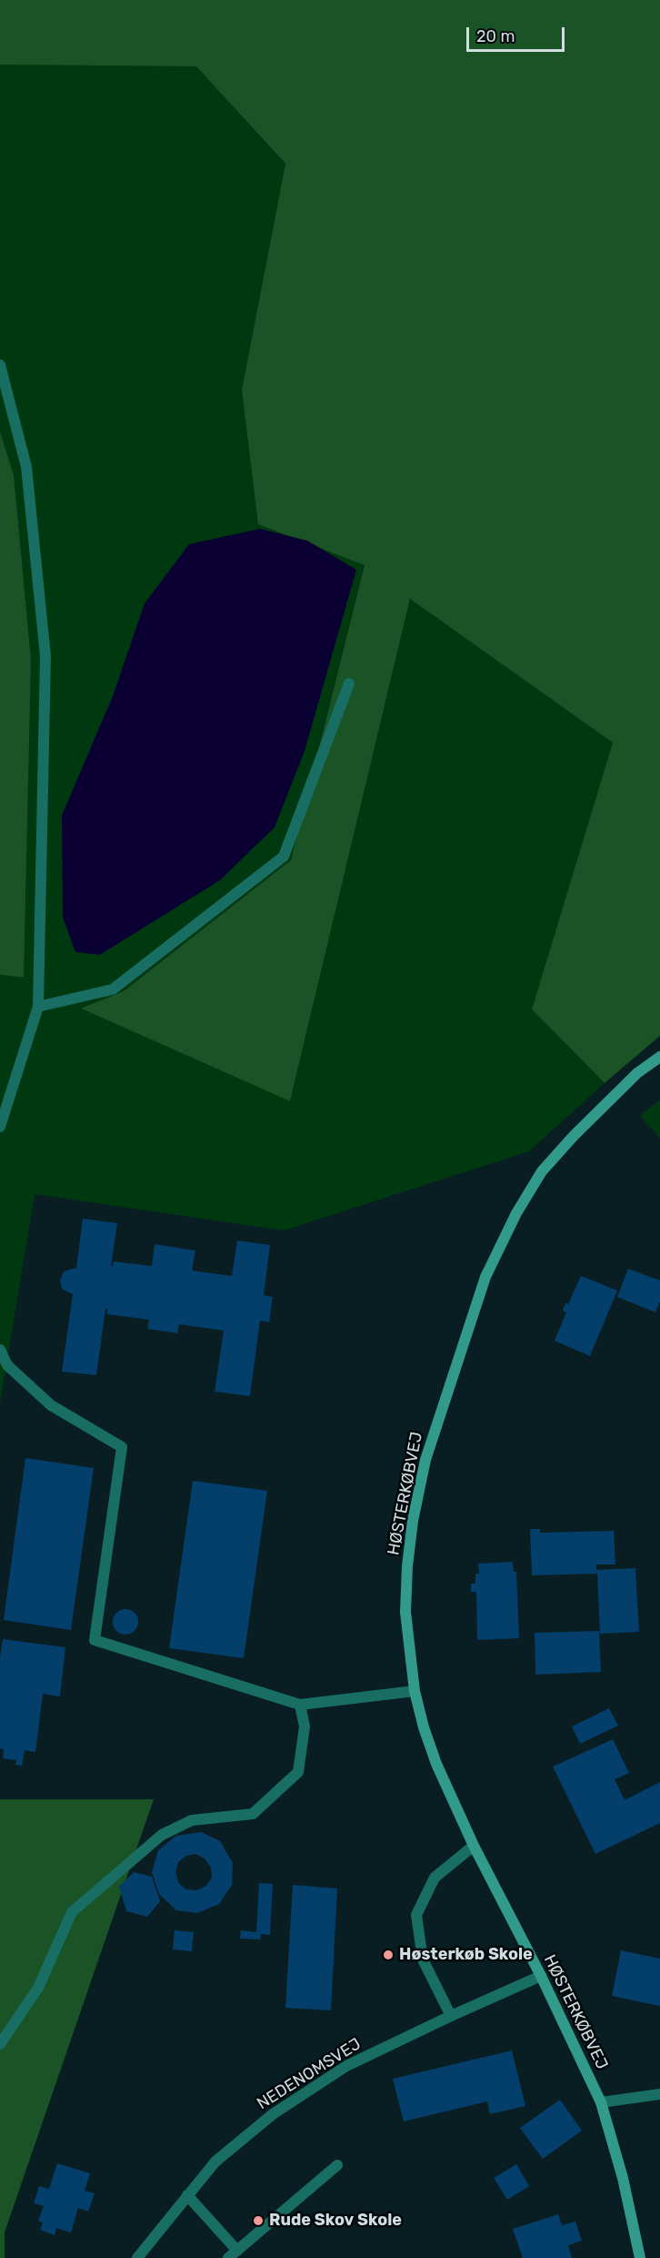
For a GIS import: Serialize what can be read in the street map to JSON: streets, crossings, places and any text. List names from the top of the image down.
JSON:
{
  "streets": {
    "street": ["HØSTERKØBVEJ", "NEDENOMSVEJ"]
  },
  "crossings": [
    ["HØSTERKØBVEJ", "NEDENOMSVEJ"]
  ],
  "places": ["Høsterkøb Skole", "Rude Skov Skole"],
  "scale_bar": "20 m"
}
